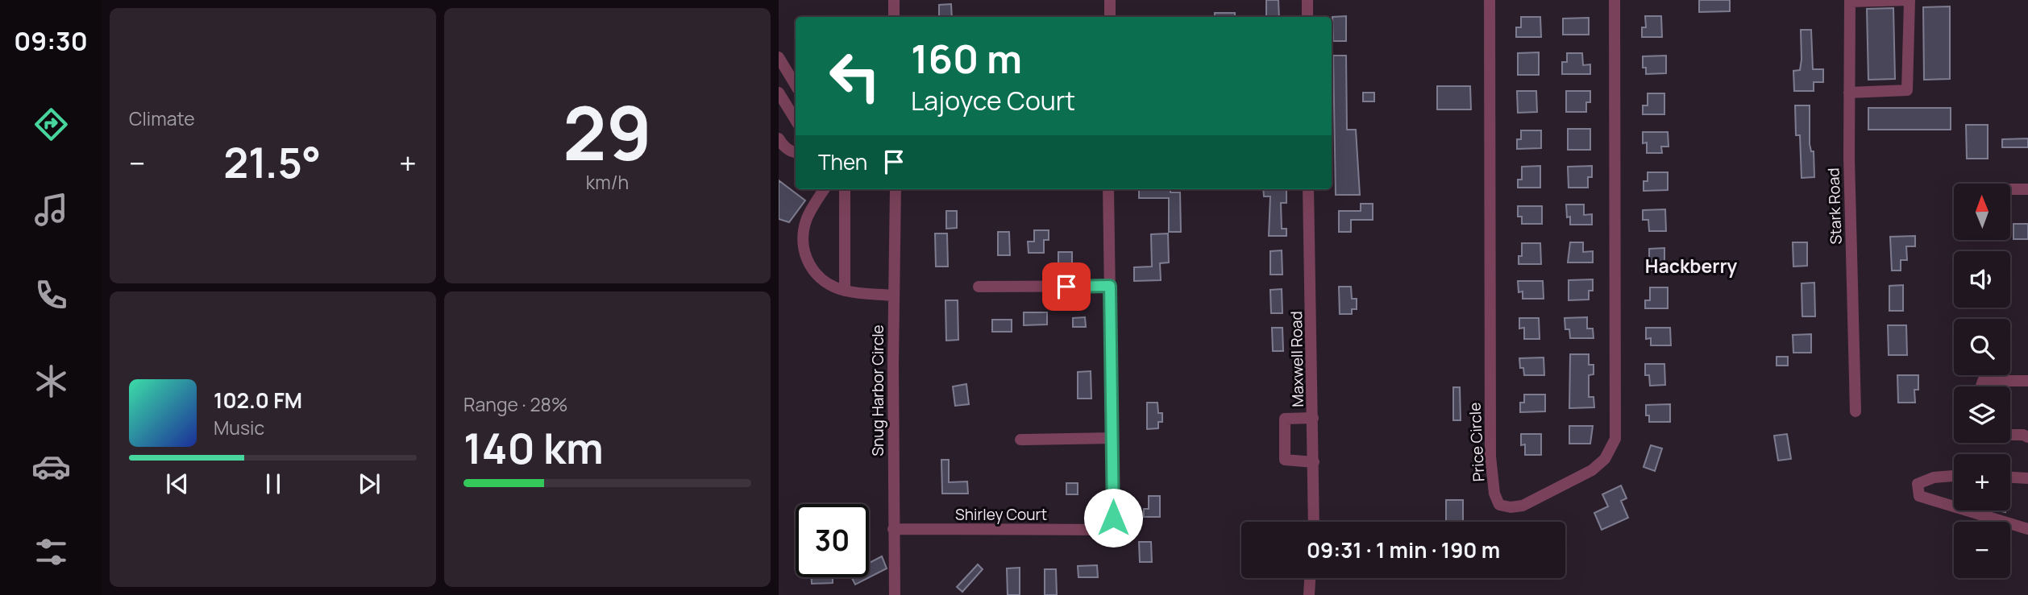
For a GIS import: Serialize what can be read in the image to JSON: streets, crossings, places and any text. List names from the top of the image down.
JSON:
{
  "streets": {
    "street": [
      "Stark Road",
      "Maxwell Road",
      "Snug Harbor Circle",
      "Price Circle",
      "Shirley Court"
    ]
  },
  "crossings": [
    ["Snug Harbor Circle", "Shirley Court"]
  ],
  "districts": ["Hackberry"],
  "north": "top",
  "page": {
    "tabs": "09:30",
    "tile": [
      "Climate",
      ["29", "km/h"],
      ["Range · 28%", "140 km"]
    ],
    "turn": ["160 m", "Lajoyce Court"],
    "then": "Then",
    "heat": ["−", "21.5°", "+"],
    "map_buttons": ["+", "−"],
    "song": ["102.0 FM", "Music"],
    "limit": "30",
    "trip": "09:31 · 1 min · 190 m"
  }
}
